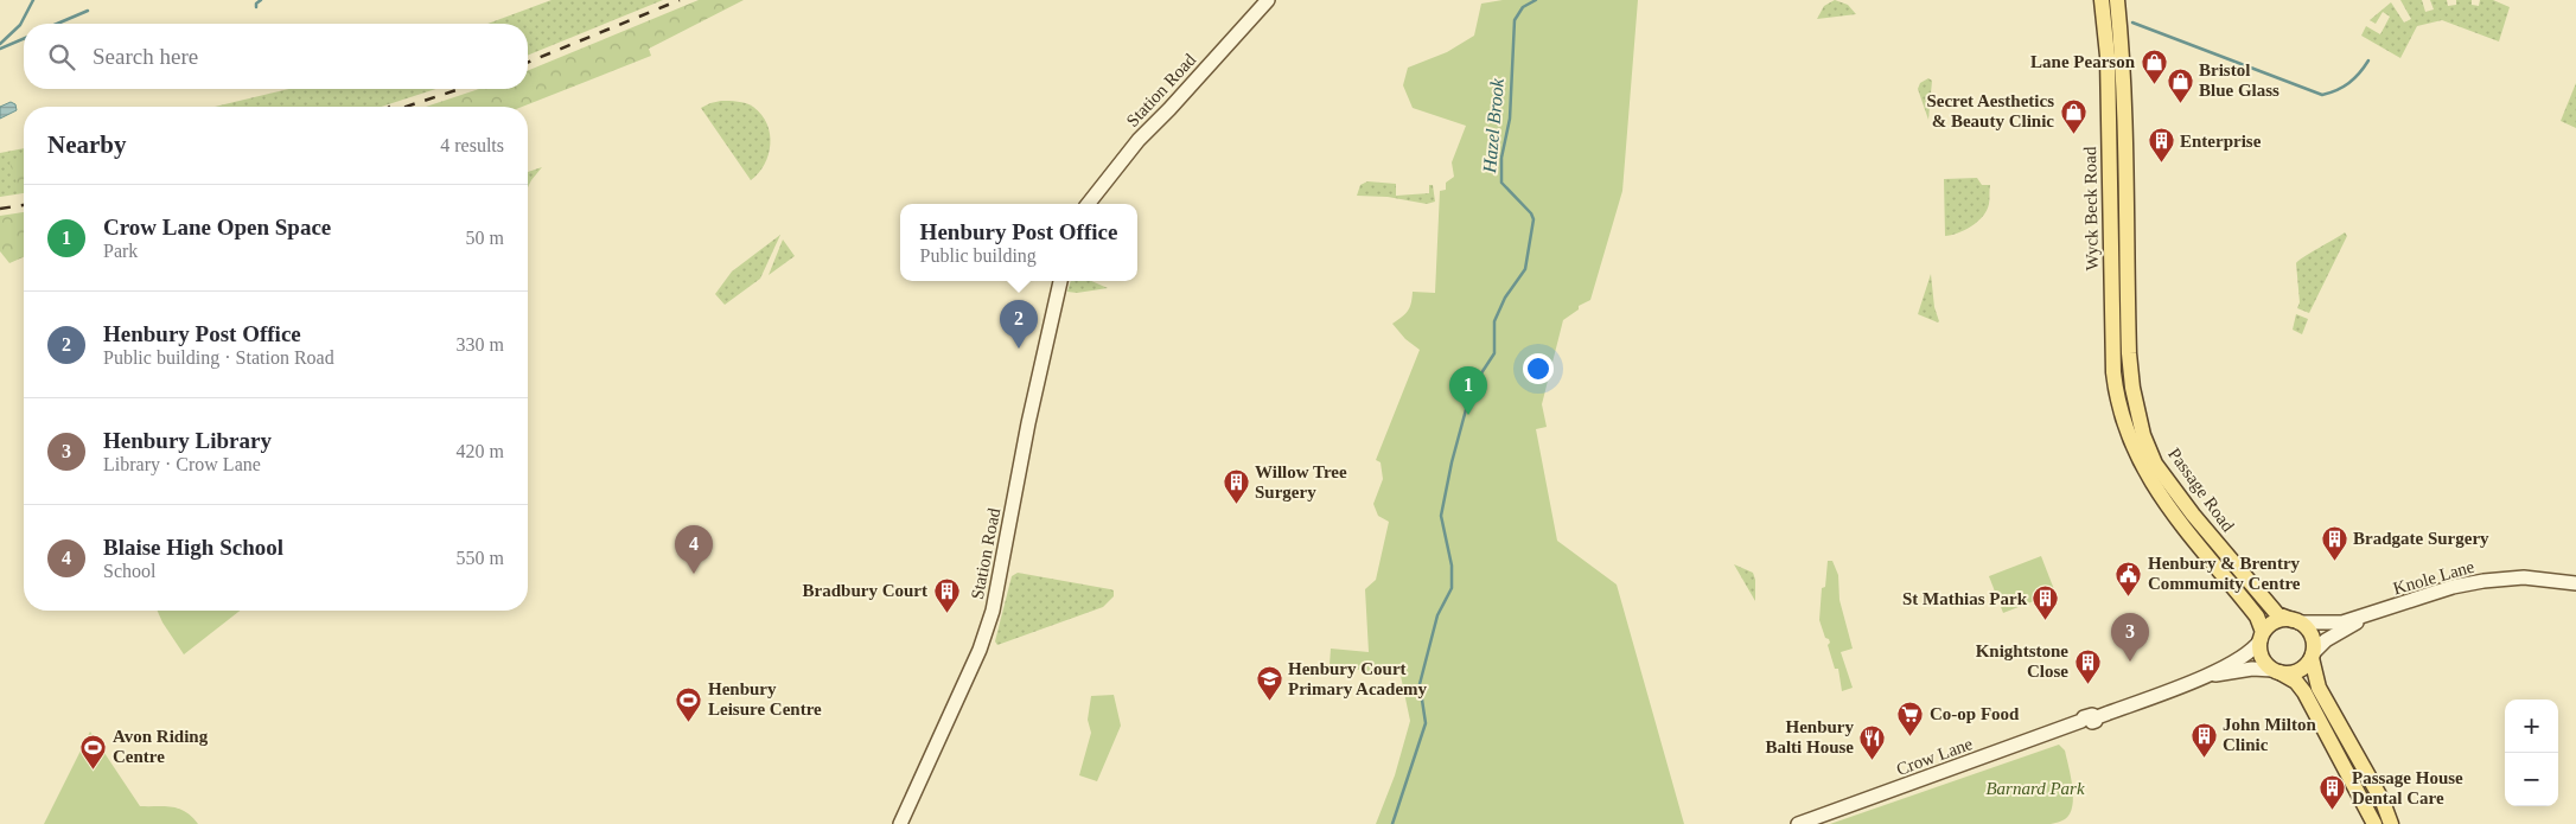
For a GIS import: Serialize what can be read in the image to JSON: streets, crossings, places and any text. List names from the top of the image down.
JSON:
{
  "streets": {
    "main road": ["Wyck Beck Road", "Passage Road"],
    "street": ["Station Road", "Knole Lane", "Crow Lane"]
  },
  "crossings": [
    ["Wyck Beck Road", "Passage Road"],
    ["Passage Road", "Knole Lane"],
    ["Passage Road", "Crow Lane"],
    ["Knole Lane", "Crow Lane"]
  ],
  "water": ["Hazel Brook"],
  "parks": ["Barnard Park"],
  "places": {
    "shop": ["Lane Pearson", "Bristol Blue Glass", "Secret Aesthetics & Beauty Clinic"],
    "building": [
      "Enterprise",
      "Willow Tree Surgery",
      "Bradgate Surgery",
      "Bradbury Court",
      "St Mathias Park",
      "Knightstone Close",
      "John Milton Clinic",
      "Passage House Dental Care"
    ],
    "public building": ["Henbury & Brentry Commumity Centre"],
    "school or university": ["Henbury Court Primary Academy"],
    "sports": ["Henbury Leisure Centre", "Avon Riding Centre"],
    "supermarket": ["Co-op Food"],
    "restaurant": ["Henbury Balti House"]
  },
  "page": {
    "search": "Search here",
    "heading": ["Nearby", "4 results"],
    "list": [
      {
        "mark": "1",
        "name": "Crow Lane Open Space",
        "note": "Park",
        "value": "50 m"
      },
      {
        "mark": "2",
        "name": "Henbury Post Office",
        "note": "Public building · Station Road",
        "value": "330 m"
      },
      {
        "mark": "3",
        "name": "Henbury Library",
        "note": "Library · Crow Lane",
        "value": "420 m"
      },
      {
        "mark": "4",
        "name": "Blaise High School",
        "note": "School",
        "value": "550 m"
      }
    ],
    "popup": ["Henbury Post Office", "Public building"],
    "pins": [
      "2",
      "1",
      "4",
      "3"
    ],
    "map_buttons": ["+", "−"]
  }
}
